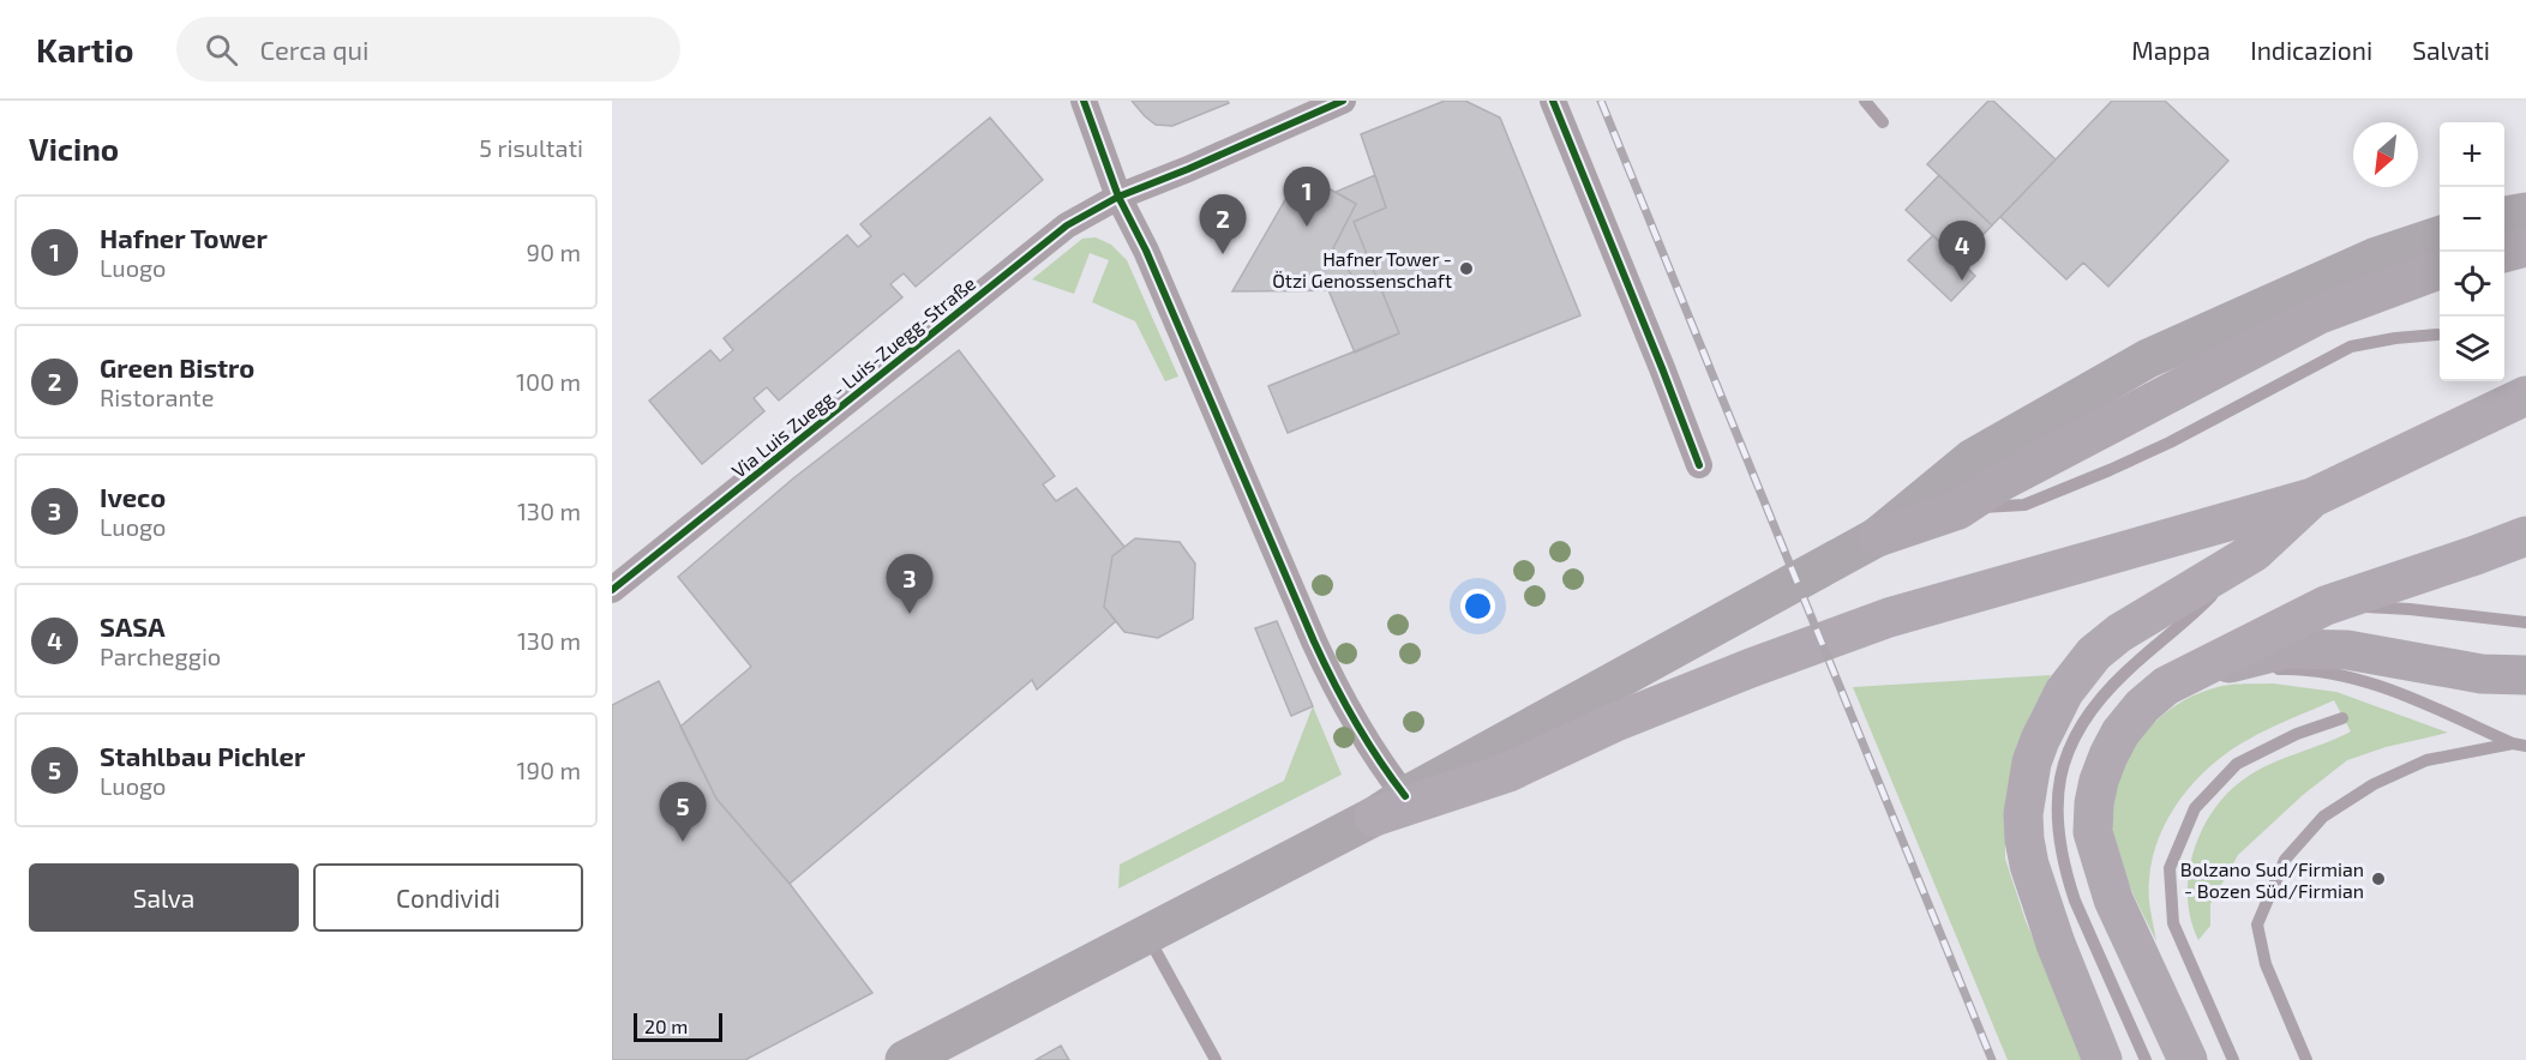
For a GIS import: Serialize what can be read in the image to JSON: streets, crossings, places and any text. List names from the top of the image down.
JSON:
{
  "streets": {
    "street": ["Via Luis Zuegg - Luis-Zuegg-Straße"]
  },
  "places": ["Hafner Tower - Ötzi Genossenschaft", "Bolzano Sud/Firmian - Bozen Süd/Firmian"],
  "scale_bar": "20 m",
  "north": "bottom left",
  "page": {
    "header": "Kartio",
    "search": "Cerca qui",
    "nav": ["Mappa", "Indicazioni", "Salvati"],
    "heading": ["Vicino", "5 risultati"],
    "map_buttons": ["+", "−"],
    "pins": [
      "1",
      "2",
      "4",
      "3",
      "5"
    ],
    "list": [
      {
        "mark": "1",
        "name": "Hafner Tower",
        "note": "Luogo",
        "value": "90 m"
      },
      {
        "mark": "2",
        "name": "Green Bistro",
        "note": "Ristorante",
        "value": "100 m"
      },
      {
        "mark": "3",
        "name": "Iveco",
        "note": "Luogo",
        "value": "130 m"
      },
      {
        "mark": "4",
        "name": "SASA",
        "note": "Parcheggio",
        "value": "130 m"
      },
      {
        "mark": "5",
        "name": "Stahlbau Pichler",
        "note": "Luogo",
        "value": "190 m"
      }
    ],
    "buttons": ["Salva", "Condividi"],
    "scale": "20 m"
  }
}
